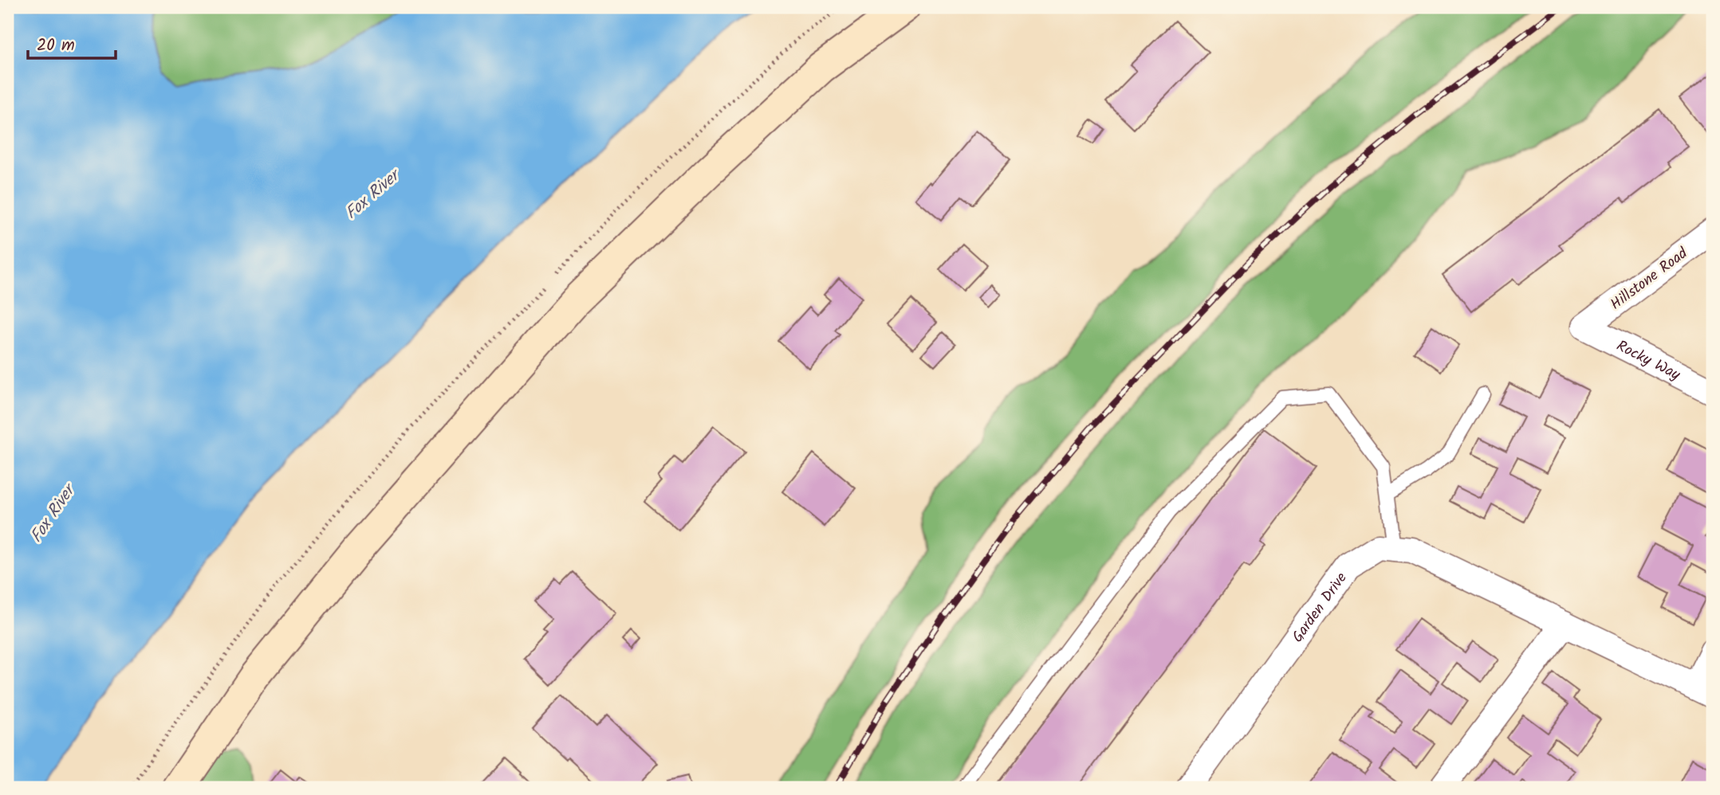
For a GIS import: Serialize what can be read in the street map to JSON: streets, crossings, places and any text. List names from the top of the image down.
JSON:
{
  "streets": {
    "street": ["Hillstone Road", "Rocky Way", "Garden Drive"]
  },
  "crossings": [
    ["Hillstone Road", "Rocky Way"]
  ],
  "water": ["Fox River"],
  "scale_bar": "20 m"
}
